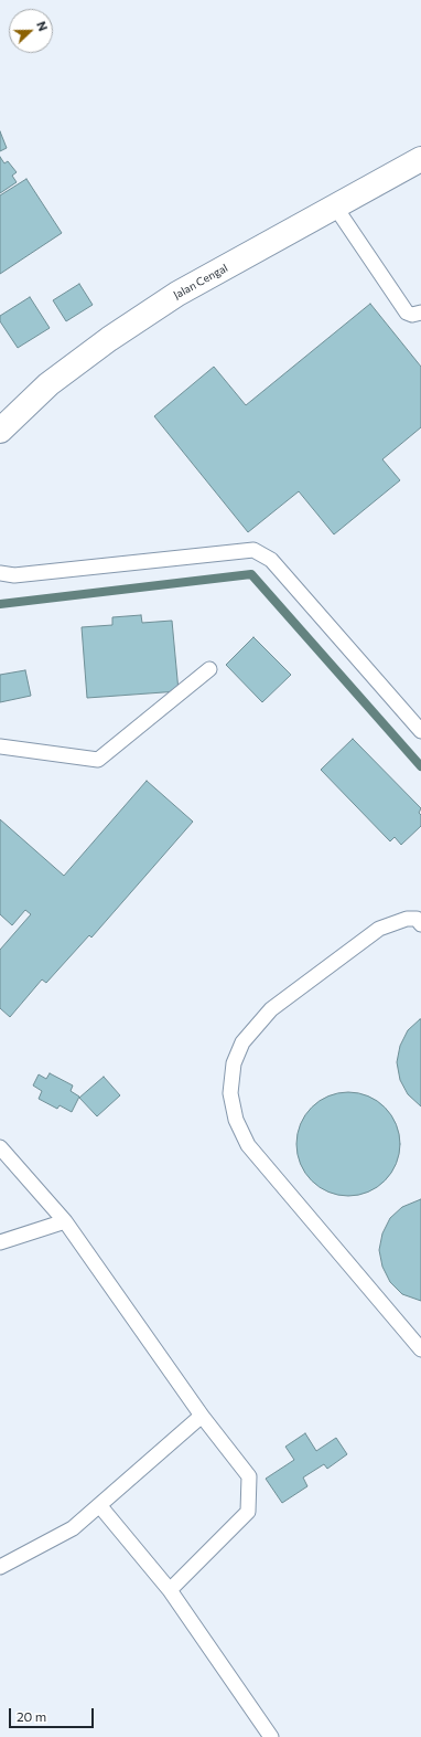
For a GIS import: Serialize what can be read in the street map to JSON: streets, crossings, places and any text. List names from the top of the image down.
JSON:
{
  "streets": {
    "street": ["Jalan Cengal"]
  },
  "scale_bar": "20 m",
  "north": "right"
}
